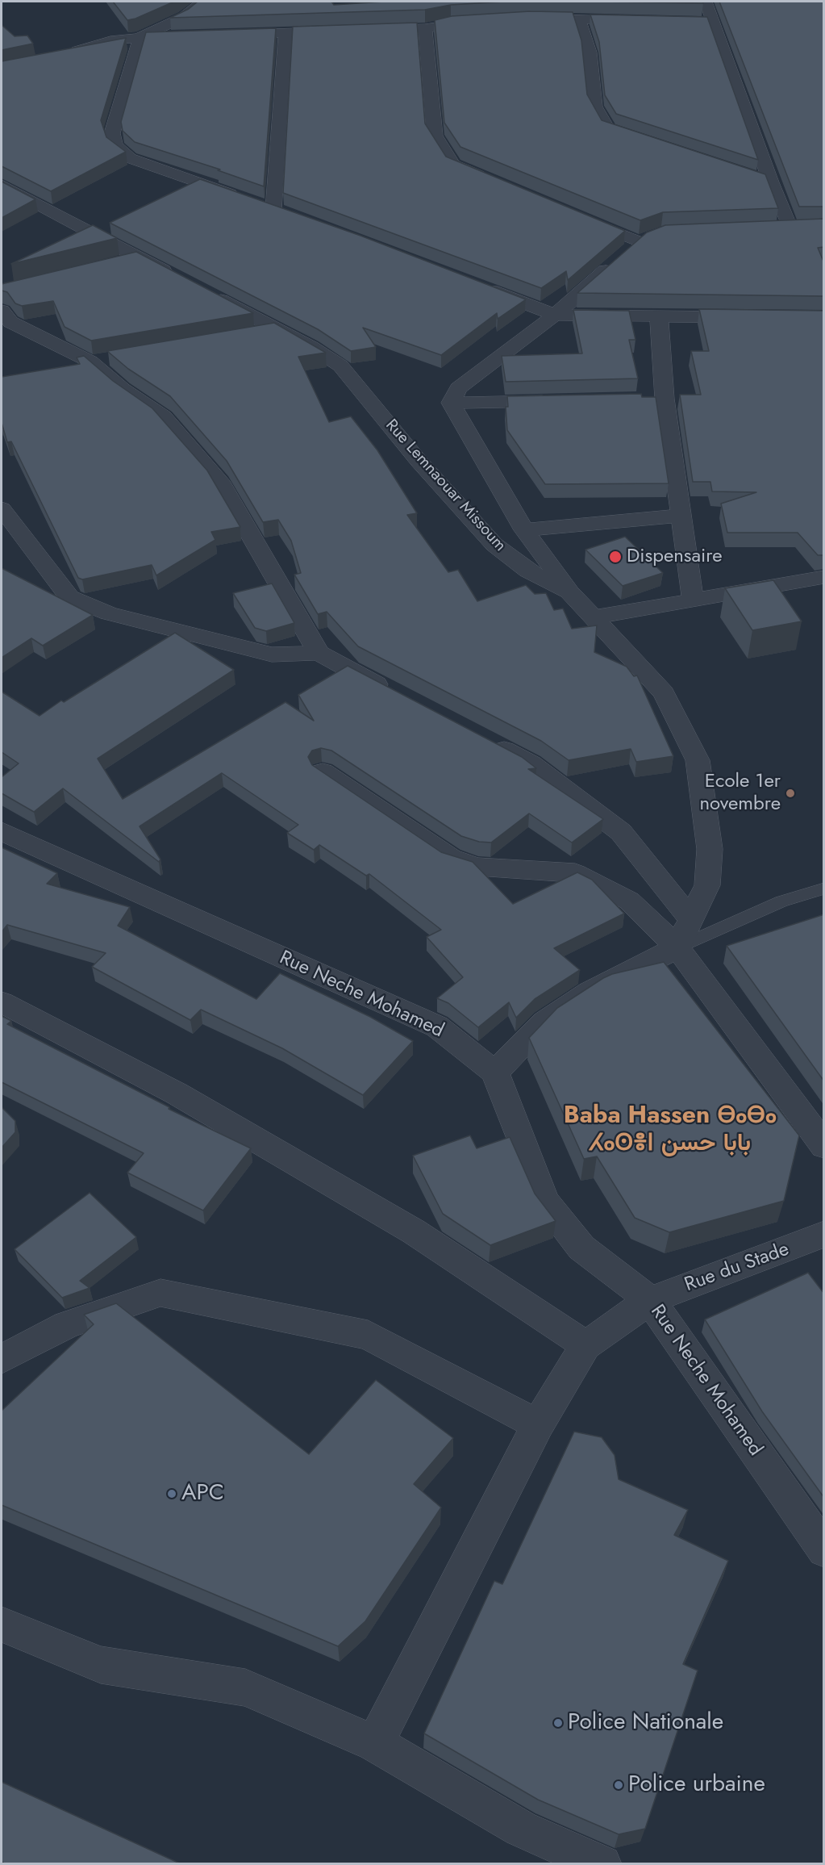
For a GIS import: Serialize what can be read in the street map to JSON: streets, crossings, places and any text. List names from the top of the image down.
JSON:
{
  "streets": {
    "street": ["Rue Lemnaouar Missoum", "Rue Neche Mohamed", "Rue du Stade"]
  },
  "crossings": [
    ["Rue Neche Mohamed", "Rue du Stade"]
  ],
  "districts": ["Baba Hassen ⴱⴰⴱⴰ ⵃⴰⵙⴻⵏ بابا حسن"],
  "places": [
    "Dispensaire",
    "Ecole 1er novembre",
    "APC",
    "Police Nationale",
    "Police urbaine"
  ]
}
